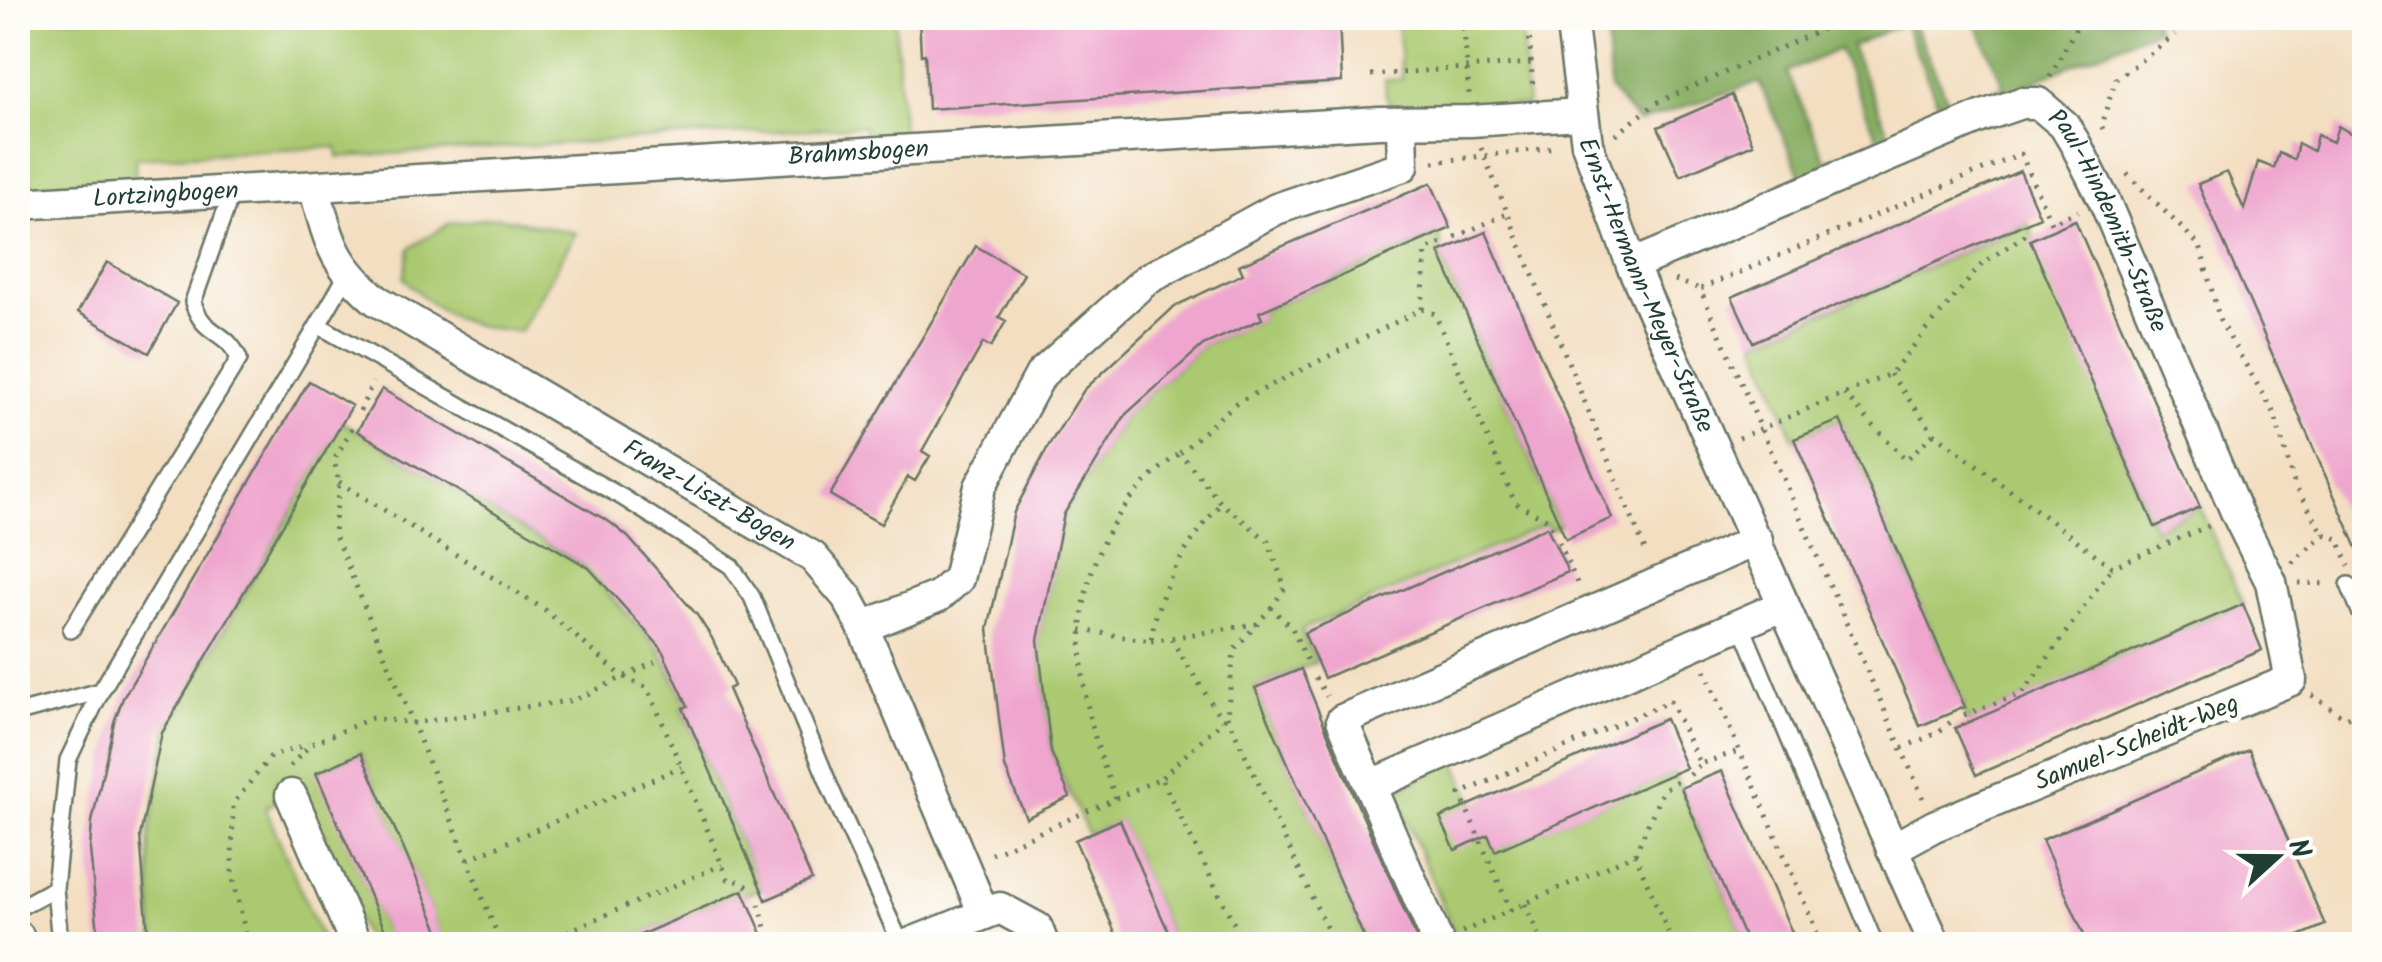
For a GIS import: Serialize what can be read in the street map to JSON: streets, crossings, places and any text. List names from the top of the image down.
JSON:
{
  "streets": {
    "street": [
      "Brahmsbogen",
      "Lortzingbogen",
      "Paul-Hindemith-Straße",
      "Ernst-Hermann-Meyer-Straße",
      "Franz-Liszt-Bogen",
      "Samuel-Scheidt-Weg"
    ]
  },
  "crossings": [
    ["Brahmsbogen", "Lortzingbogen"],
    ["Brahmsbogen", "Ernst-Hermann-Meyer-Straße"],
    ["Brahmsbogen", "Franz-Liszt-Bogen"],
    ["Lortzingbogen", "Franz-Liszt-Bogen"],
    ["Paul-Hindemith-Straße", "Ernst-Hermann-Meyer-Straße"],
    ["Ernst-Hermann-Meyer-Straße", "Samuel-Scheidt-Weg"]
  ],
  "north": "right"
}
